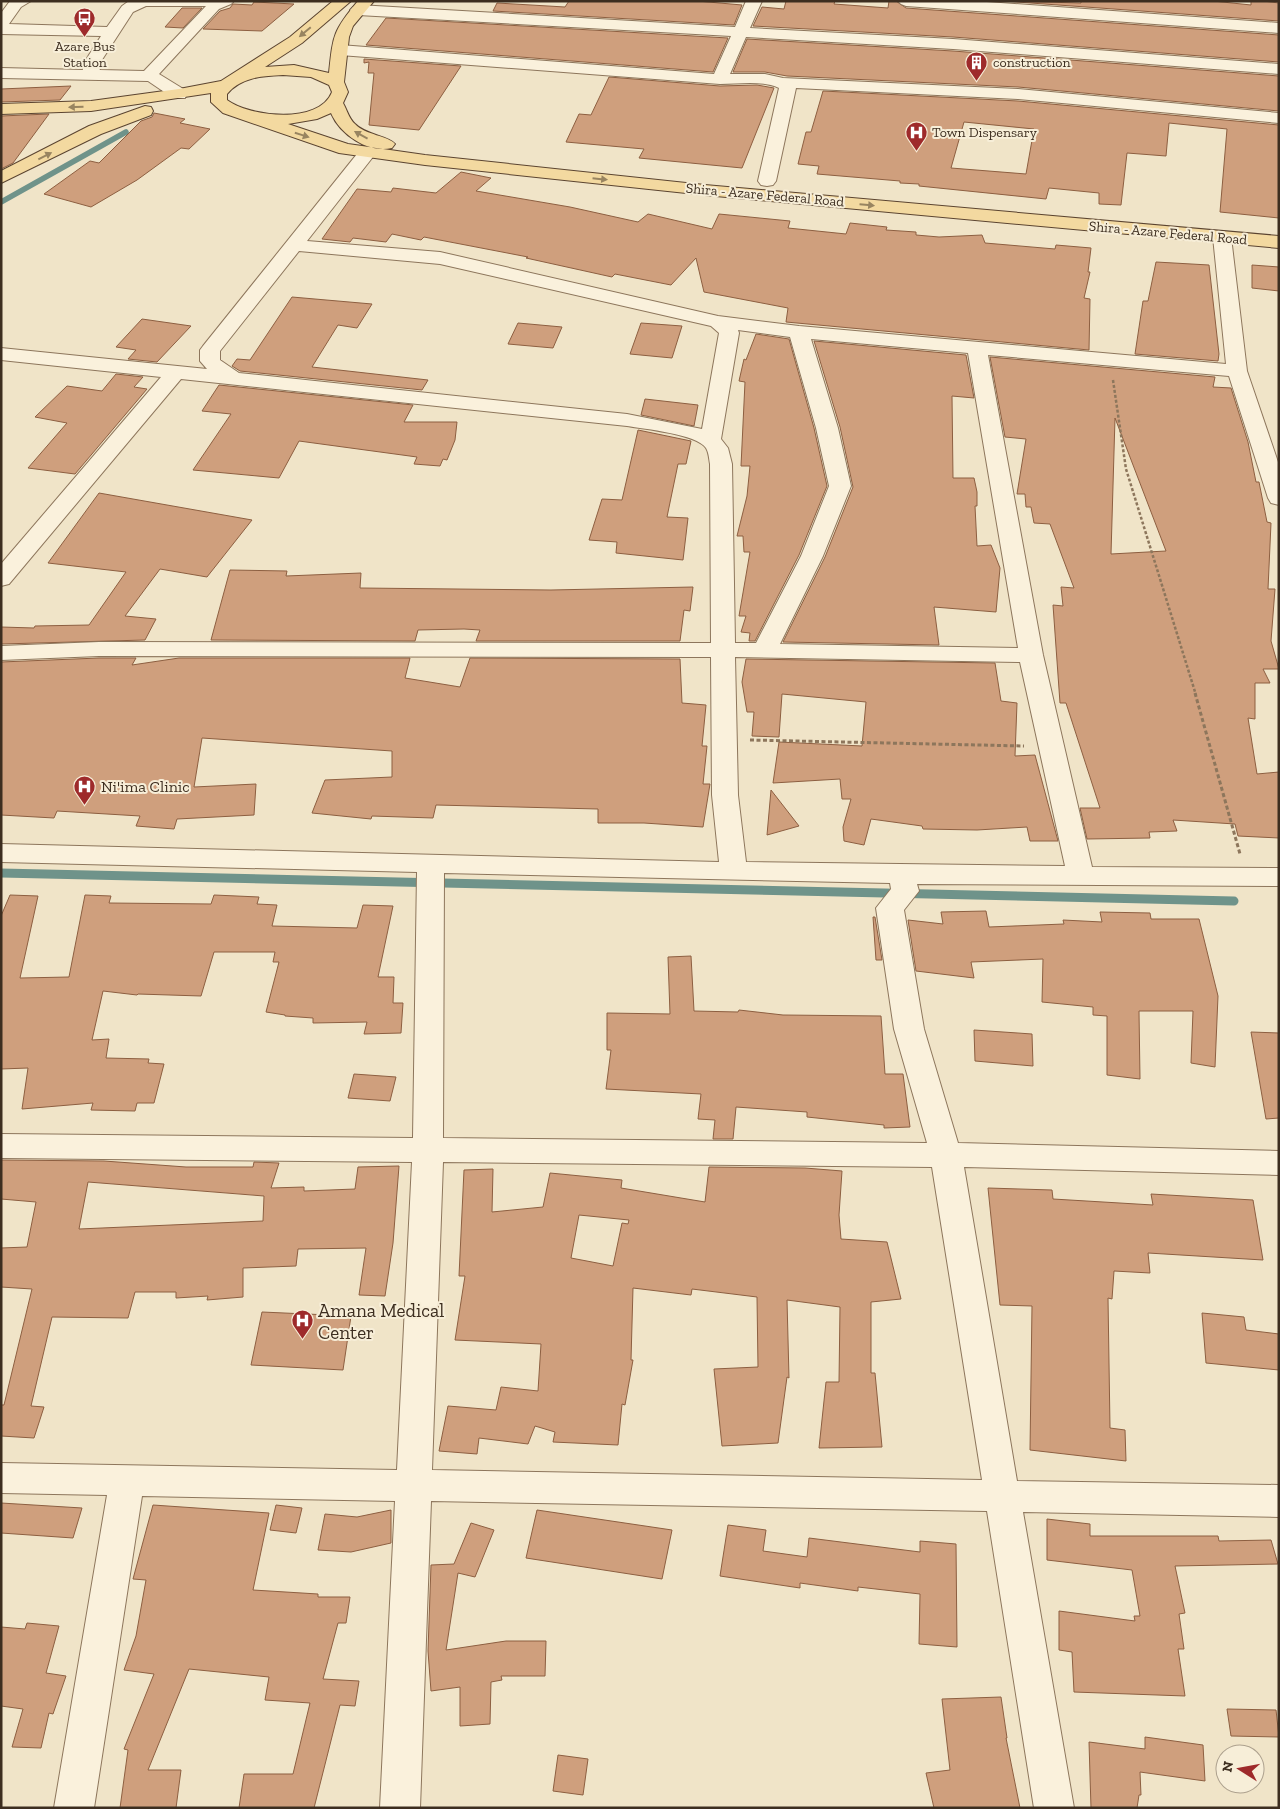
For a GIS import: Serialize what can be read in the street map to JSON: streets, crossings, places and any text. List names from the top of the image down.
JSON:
{
  "streets": {
    "main road": ["Shira - Azare Federal Road"]
  },
  "places": {
    "bus stop": ["Azare Bus Station"],
    "building": ["construction"],
    "hospital": ["Town Dispensary", "Ni'ima Clinic", "Amana Medical Center"]
  },
  "north": "left"
}
